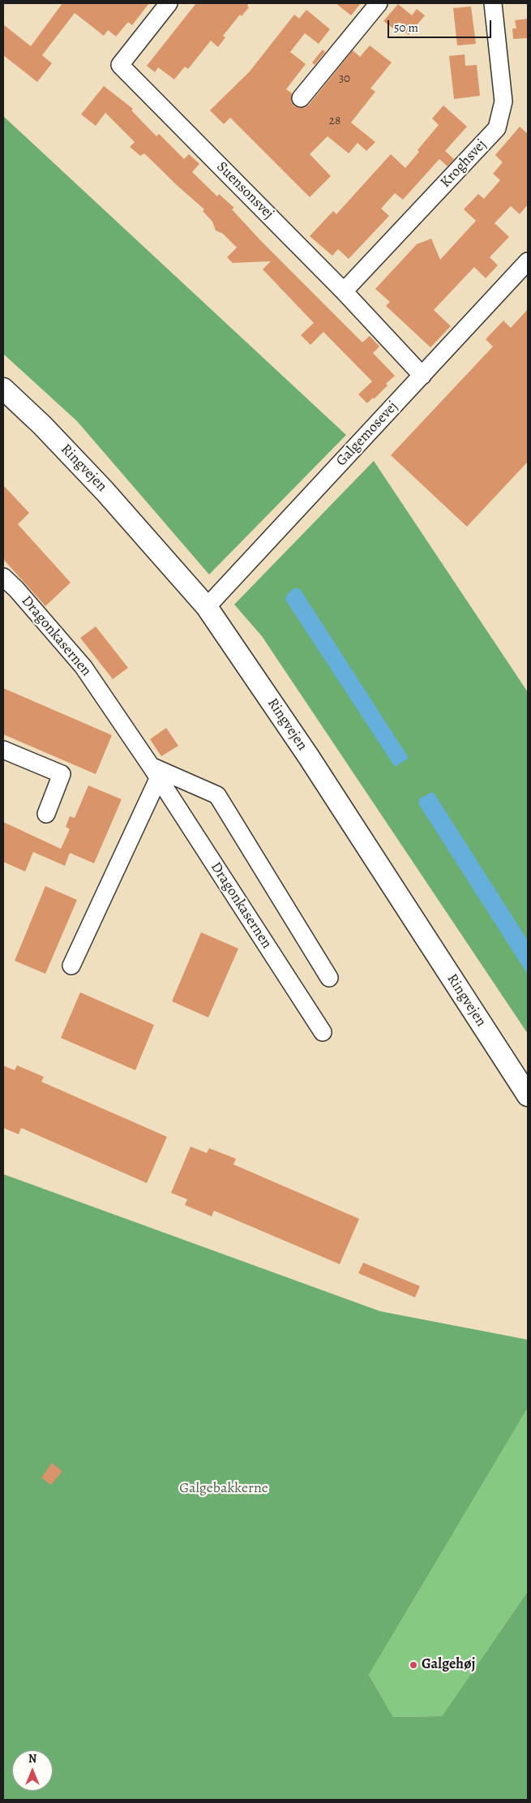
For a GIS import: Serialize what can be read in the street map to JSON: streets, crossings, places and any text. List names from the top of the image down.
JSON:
{
  "streets": {
    "main road": ["Ringvejen"],
    "street": [
      "Kroghsvej",
      "Suensonsvej",
      "Galgemosevej",
      "Dragonkasernen"
    ]
  },
  "crossings": [
    ["Kroghsvej", "Suensonsvej"],
    ["Suensonsvej", "Galgemosevej"],
    ["Galgemosevej", "Ringvejen"]
  ],
  "parks": ["Galgebakkerne"],
  "places": ["Galgehøj"],
  "house_numbers": ["30", "28"],
  "scale_bar": "50 m",
  "north": "top"
}
